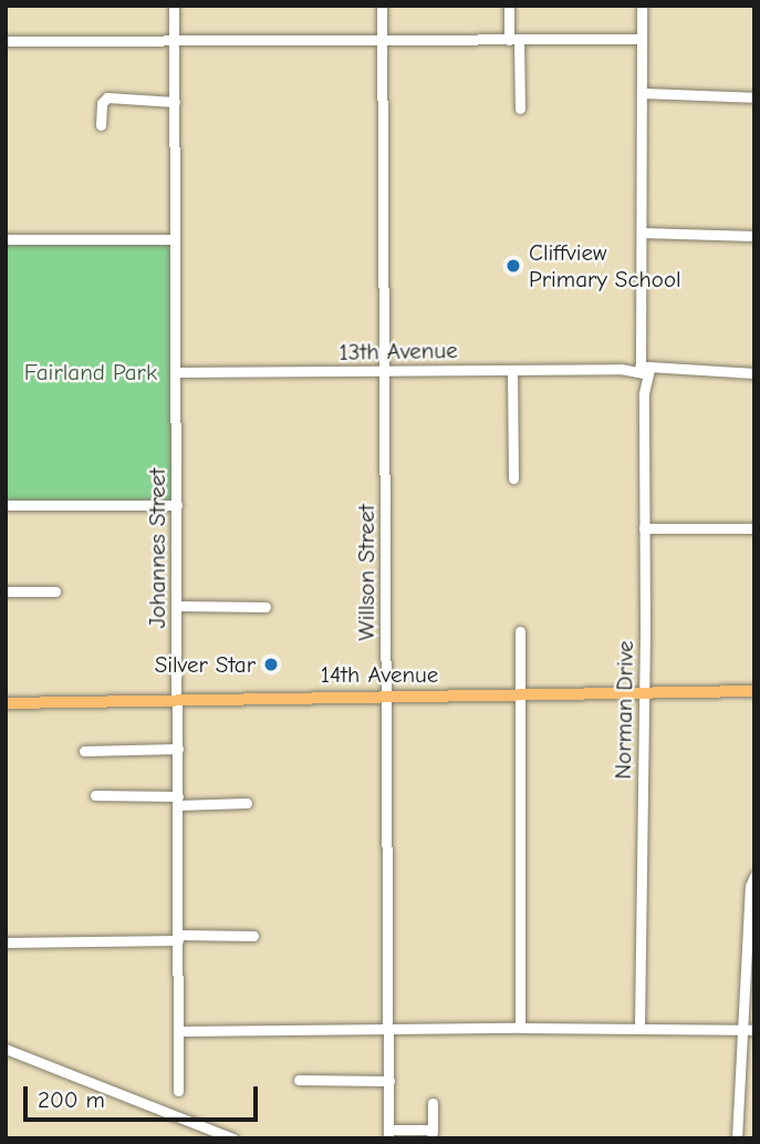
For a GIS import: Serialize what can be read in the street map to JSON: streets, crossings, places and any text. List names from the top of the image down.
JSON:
{
  "streets": {
    "main road": ["14th Avenue"],
    "street": [
      "13th Avenue",
      "Johannes Street",
      "Willson Street",
      "Norman Drive"
    ]
  },
  "crossings": [
    ["13th Avenue", "Johannes Street"],
    ["13th Avenue", "Willson Street"],
    ["13th Avenue", "Norman Drive"],
    ["Johannes Street", "14th Avenue"],
    ["Willson Street", "14th Avenue"],
    ["14th Avenue", "Norman Drive"]
  ],
  "parks": ["Fairland Park"],
  "places": ["Cliffview Primary School", "Silver Star"],
  "scale_bar": "200 m"
}
